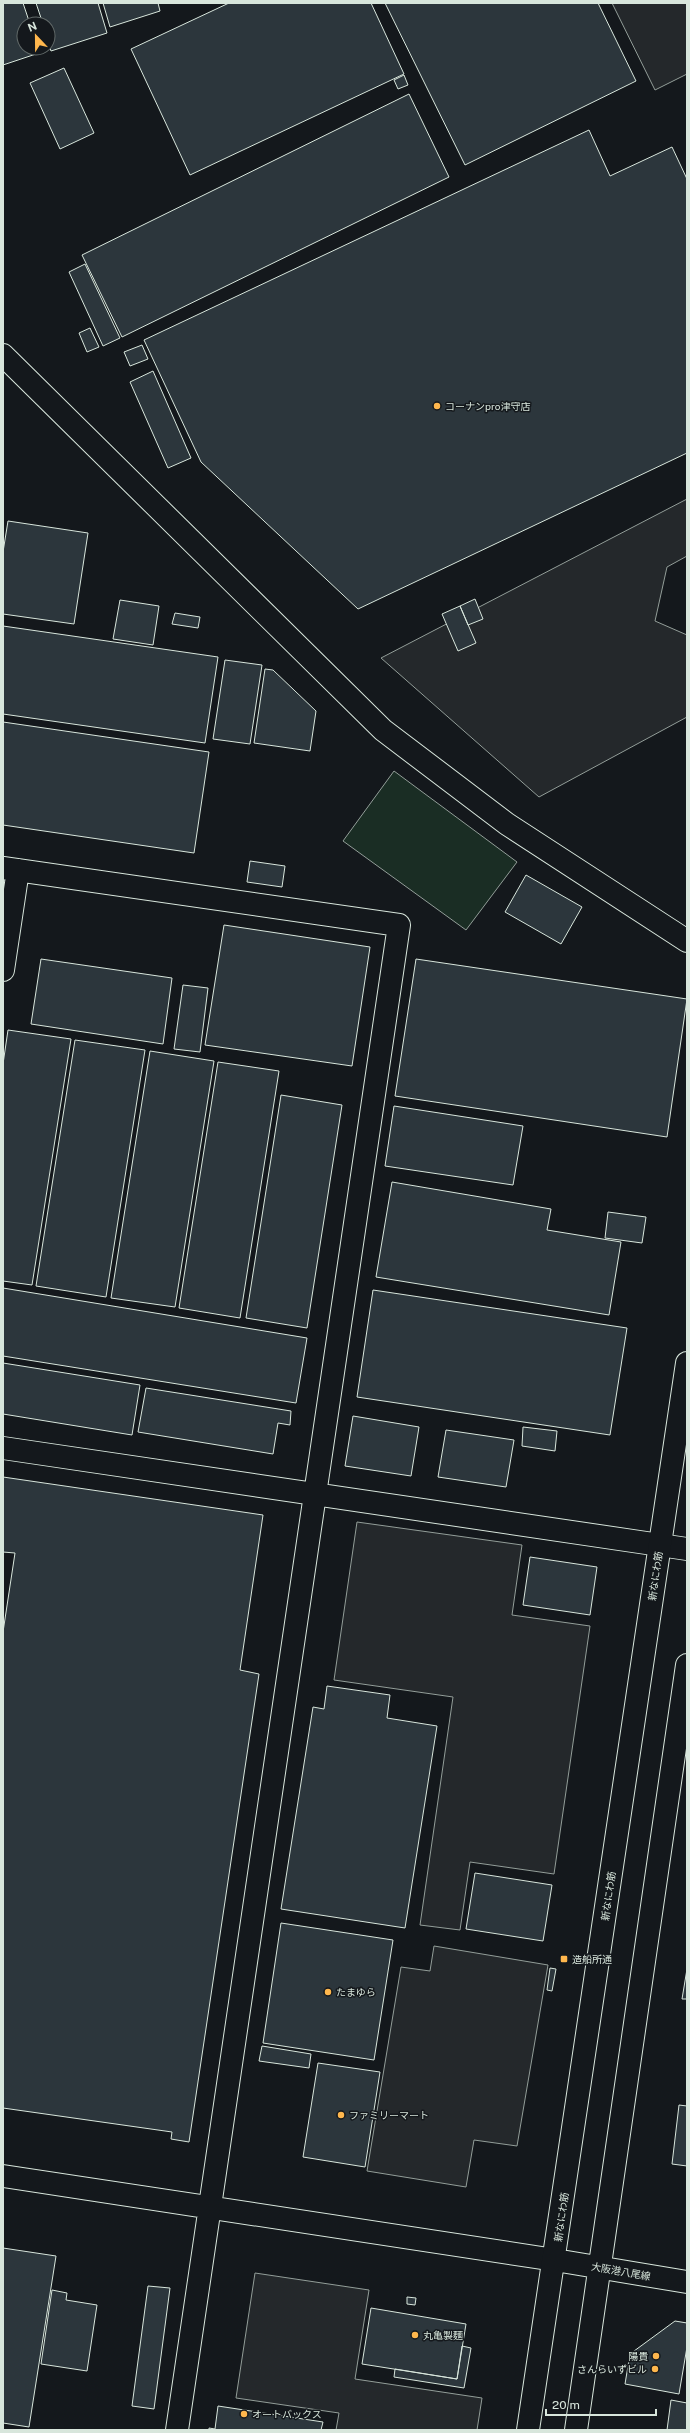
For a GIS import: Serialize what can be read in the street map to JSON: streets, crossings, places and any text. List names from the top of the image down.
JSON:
{
  "streets": {
    "street": ["新なにわ筋", "大阪港八尾線"]
  },
  "crossings": [
    ["新なにわ筋", "大阪港八尾線"]
  ],
  "places": {
    "other": [
      "コーナンpro津守店",
      "たまゆら",
      "ファミリーマート",
      "丸亀製麵",
      "陽貴",
      "さんらいずビル",
      "オートバックス"
    ],
    "transit": ["造船所通"]
  },
  "scale_bar": "20 m",
  "north": "top"
}
